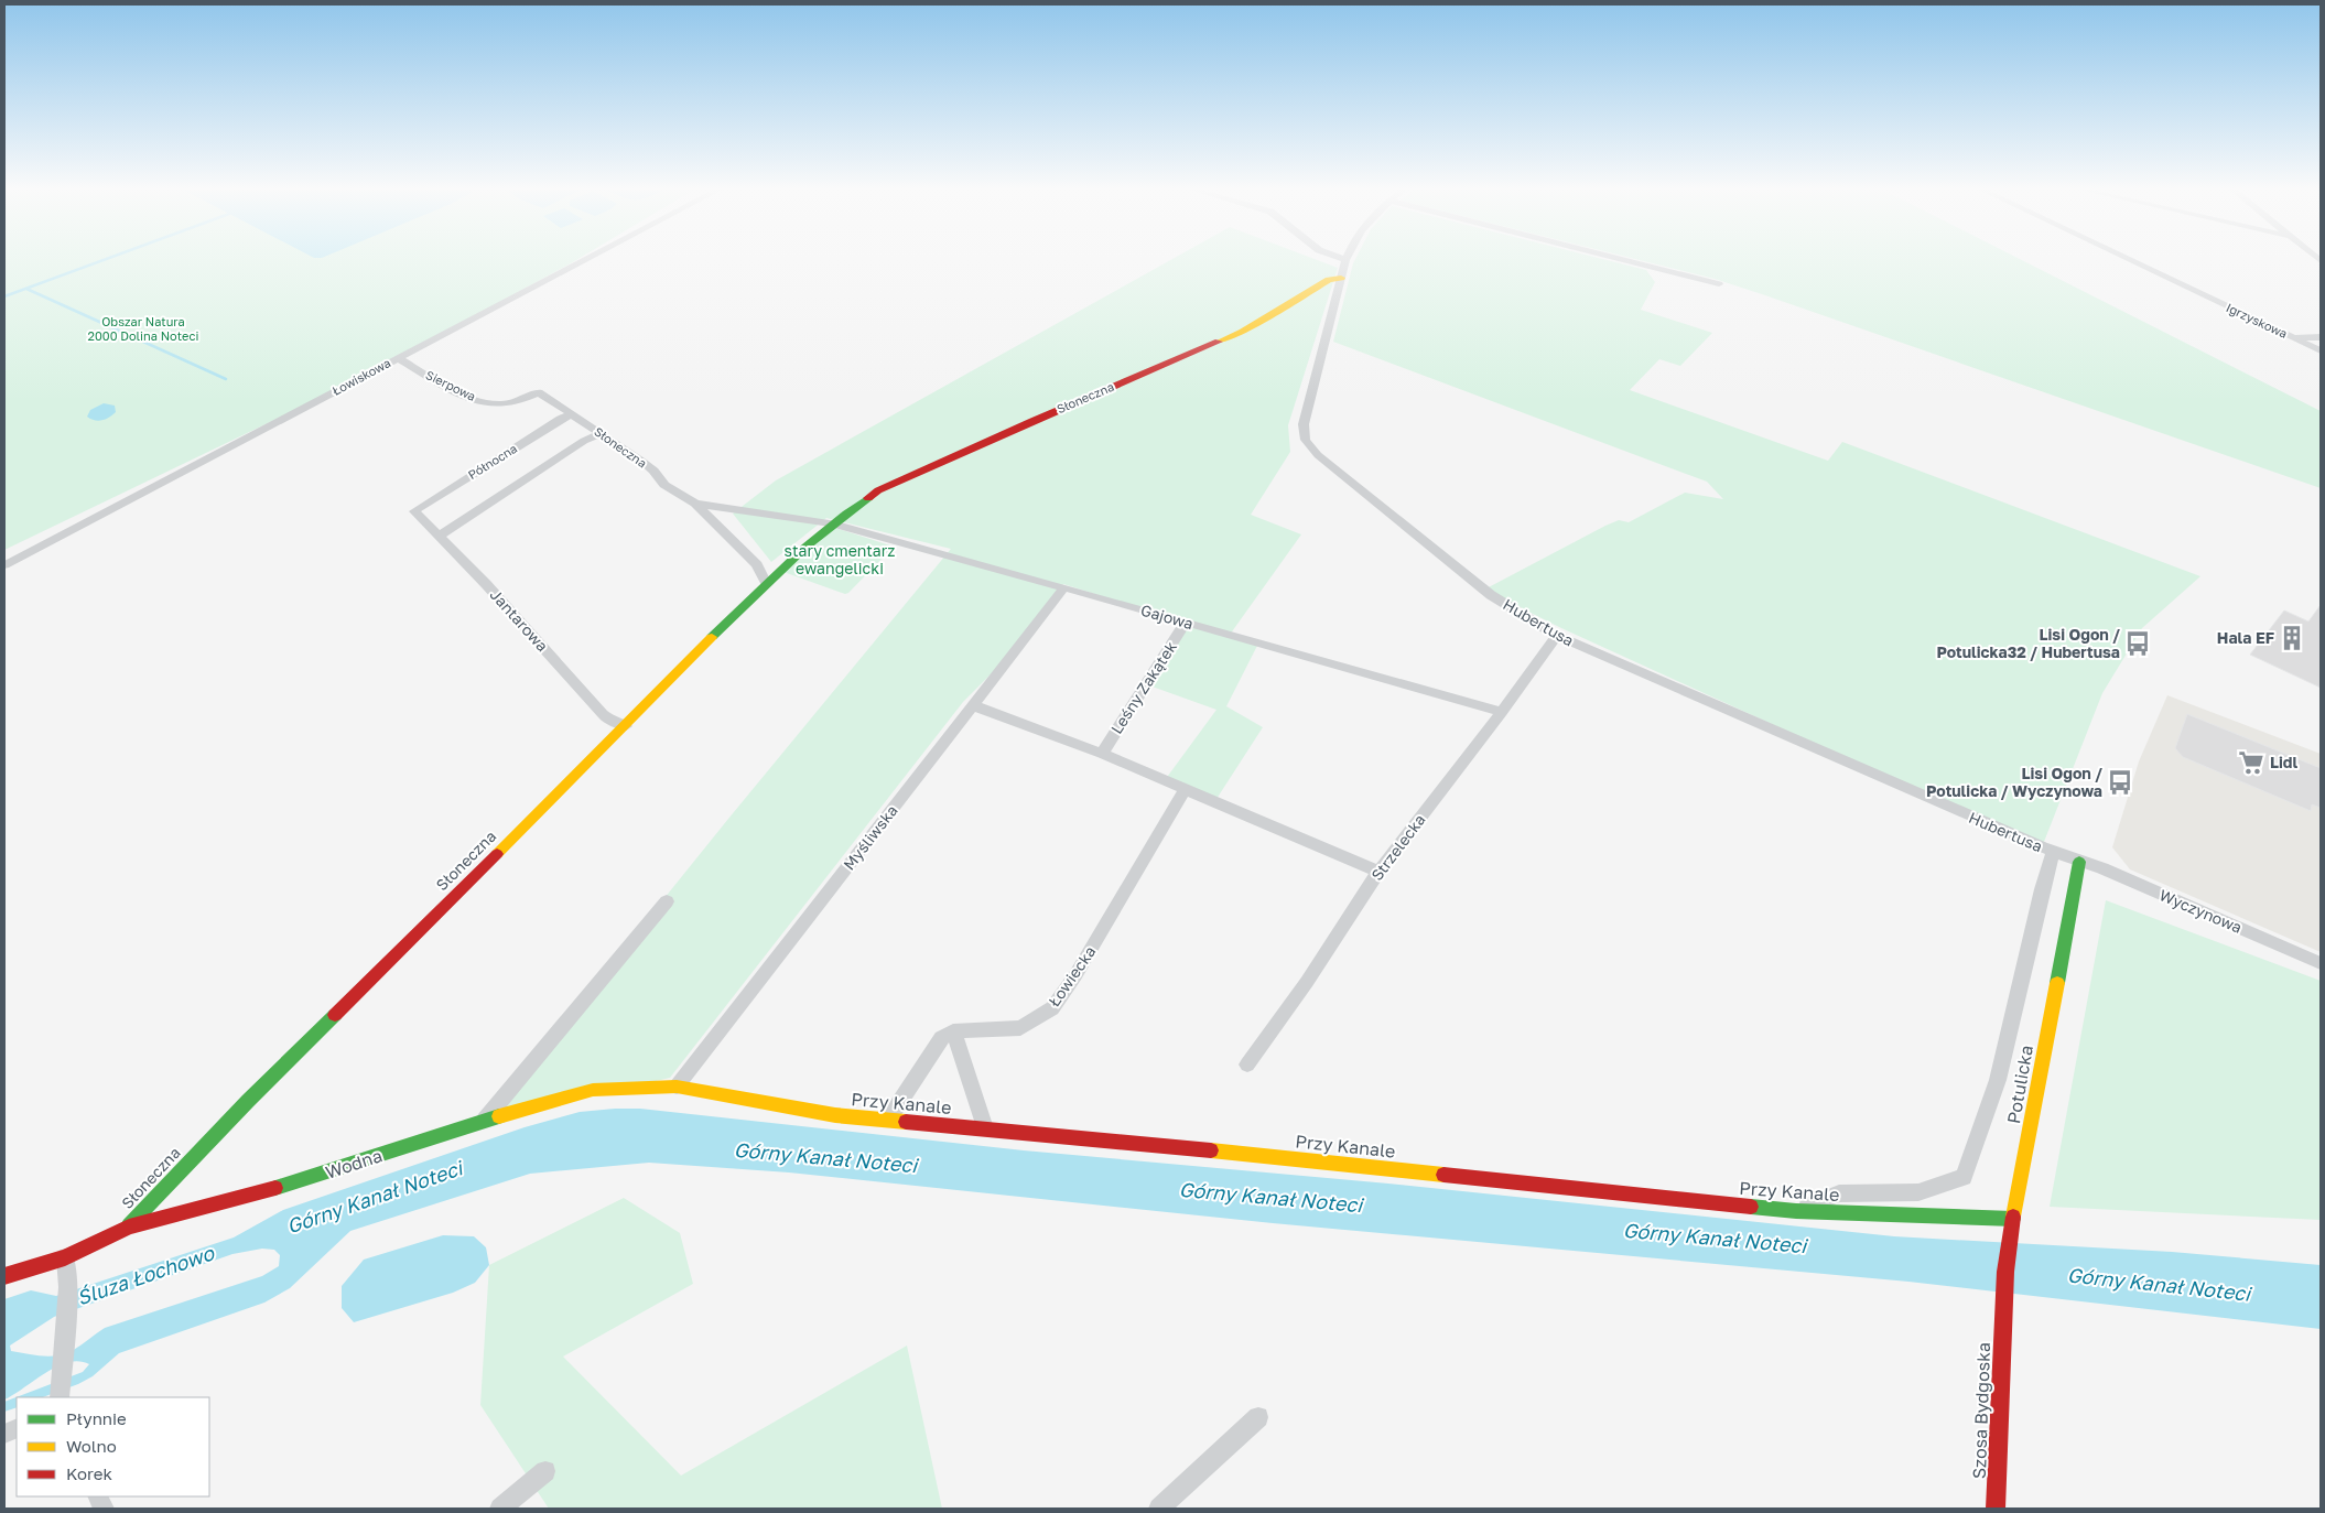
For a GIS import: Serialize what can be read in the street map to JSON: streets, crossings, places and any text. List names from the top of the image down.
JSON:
{
  "streets": {
    "street": [
      "Igrzyskowa",
      "Łowiskowa",
      "Sierpowa",
      "Słoneczna",
      "Północna",
      "Gajowa",
      "Jantarowa",
      "Hubertusa",
      "Leśny Zakątek",
      "Myśliwska",
      "Strzelecka",
      "Wyczynowa",
      "Łowiecka",
      "Potulicka",
      "Przy Kanale",
      "Wodna",
      "Szosa Bydgoska"
    ]
  },
  "crossings": [
    ["Łowiskowa", "Sierpowa"],
    ["Sierpowa", "Słoneczna"],
    ["Słoneczna", "Północna"],
    ["Słoneczna", "Gajowa"],
    ["Słoneczna", "Jantarowa"],
    ["Słoneczna", "Hubertusa"],
    ["Słoneczna", "Wodna"],
    ["Północna", "Jantarowa"],
    ["Gajowa", "Leśny Zakątek"],
    ["Gajowa", "Myśliwska"],
    ["Gajowa", "Strzelecka"],
    ["Hubertusa", "Strzelecka"],
    ["Hubertusa", "Wyczynowa"],
    ["Hubertusa", "Potulicka"],
    ["Myśliwska", "Przy Kanale"],
    ["Myśliwska", "Wodna"],
    ["Wyczynowa", "Potulicka"],
    ["Potulicka", "Przy Kanale"],
    ["Potulicka", "Szosa Bydgoska"],
    ["Przy Kanale", "Wodna"]
  ],
  "water": ["Górny Kanał Noteci", "Śluza Łochowo"],
  "parks": ["Obszar Natura 2000 Dolina Noteci", "stary cmentarz ewangelicki"],
  "places": {
    "building": ["Hala EF"],
    "bus stop": ["Lisi Ogon / Potulicka32 / Hubertusa", "Lisi Ogon / Potulicka / Wyczynowa"],
    "supermarket": ["Lidl"]
  },
  "legend": ["Płynnie", "Wolno", "Korek"]
}
